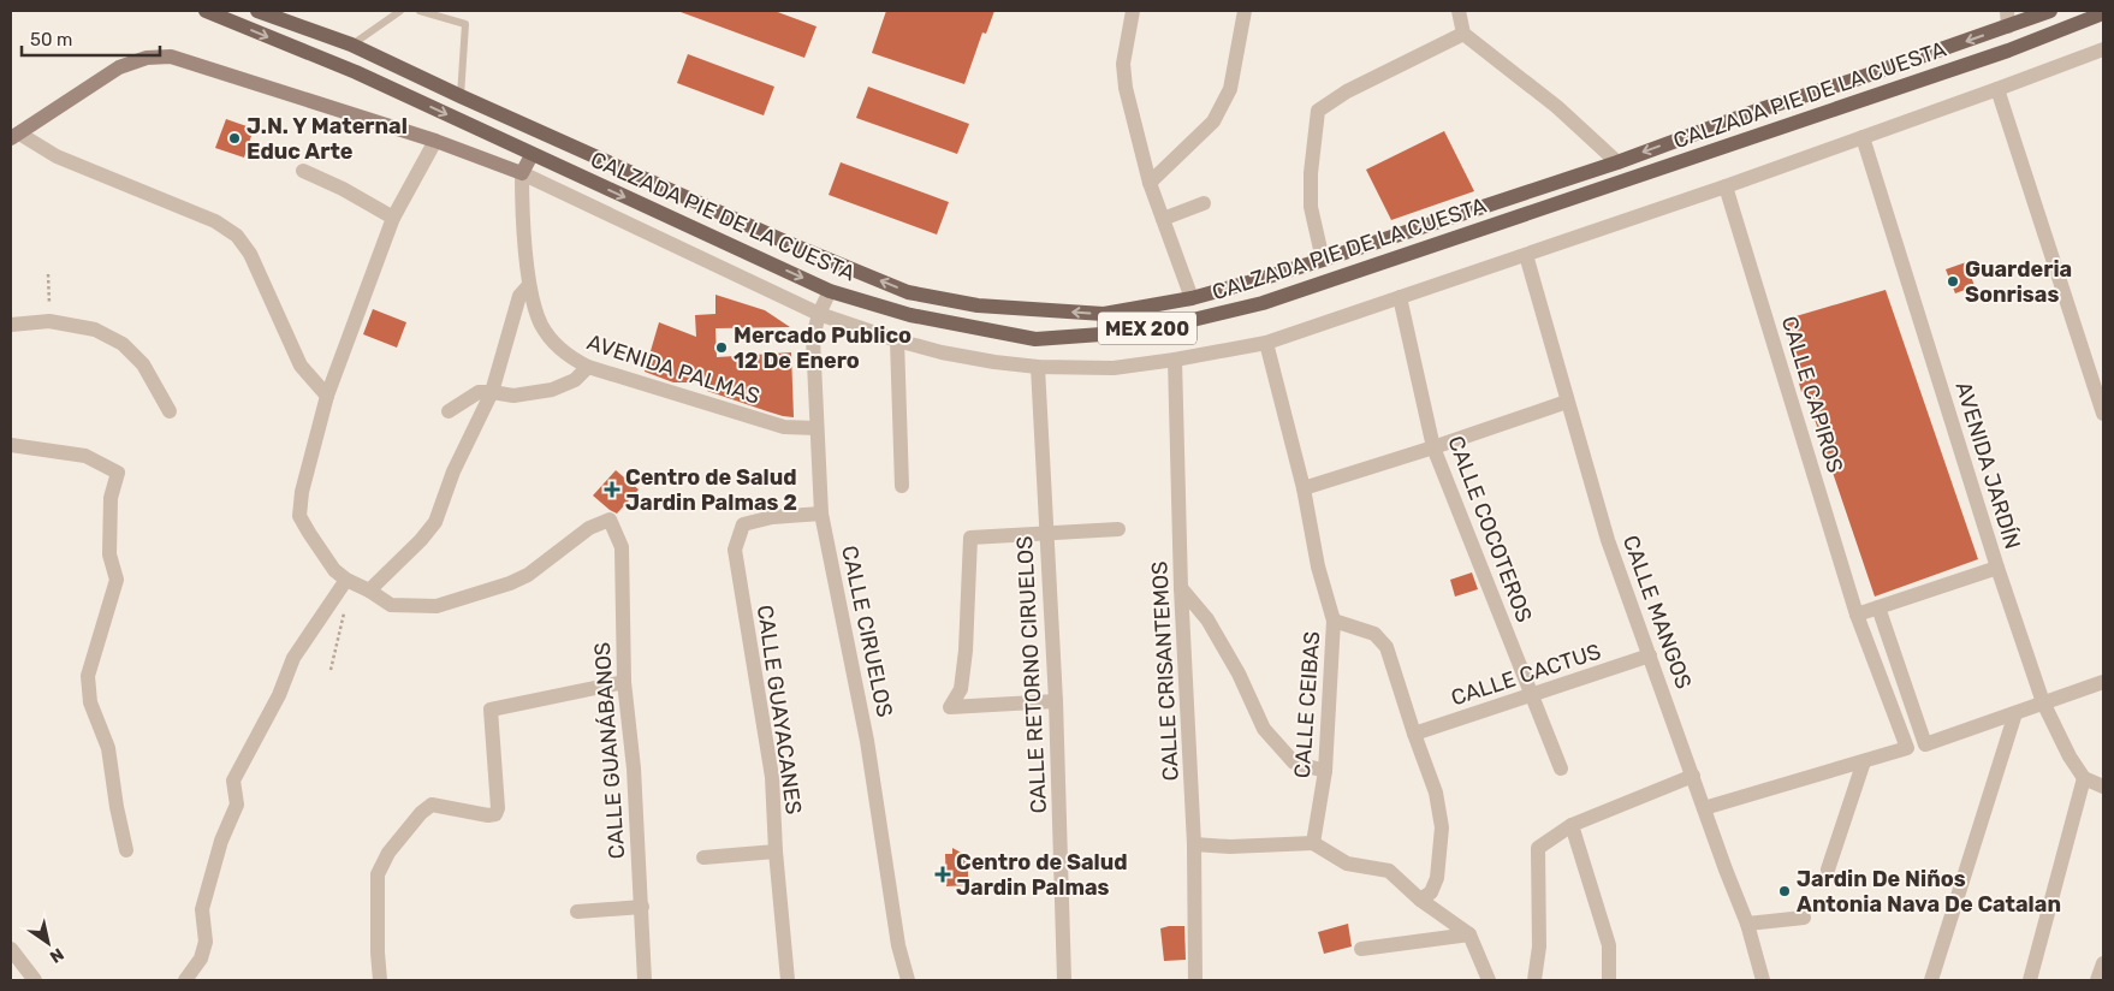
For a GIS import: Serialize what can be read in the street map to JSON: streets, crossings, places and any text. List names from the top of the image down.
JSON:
{
  "streets": {
    "main road": ["CALZADA PIE DE LA CUESTA", "MEX 200", "AVENIDA PALMAS"],
    "street": [
      "CALLE CAPIROS",
      "AVENIDA JARDÍN",
      "CALLE COCOTEROS",
      "CALLE MANGOS",
      "CALLE CIRUELOS",
      "CALLE CRISANTEMOS",
      "CALLE RETORNO CIRUELOS",
      "CALLE CACTUS",
      "CALLE CEIBAS",
      "CALLE GUAYACANES",
      "CALLE GUANÁBANOS"
    ]
  },
  "crossings": [
    ["CALZADA PIE DE LA CUESTA", "AVENIDA PALMAS"],
    ["CALZADA PIE DE LA CUESTA", "CALLE CIRUELOS"],
    ["AVENIDA PALMAS", "CALLE CIRUELOS"],
    ["CALLE COCOTEROS", "CALLE CACTUS"],
    ["CALLE MANGOS", "CALLE CACTUS"],
    ["CALLE CIRUELOS", "CALLE GUAYACANES"]
  ],
  "places": {
    "other": [
      "J.N. Y Maternal Educ Arte",
      "Guarderia Sonrisas",
      "Mercado Publico 12 De Enero",
      "Jardin De Niños Antonia Nava De Catalan"
    ],
    "health": ["Centro de Salud Jardin Palmas 2", "Centro de Salud Jardin Palmas"]
  },
  "scale_bar": "50 m",
  "north": "bottom right"
}
